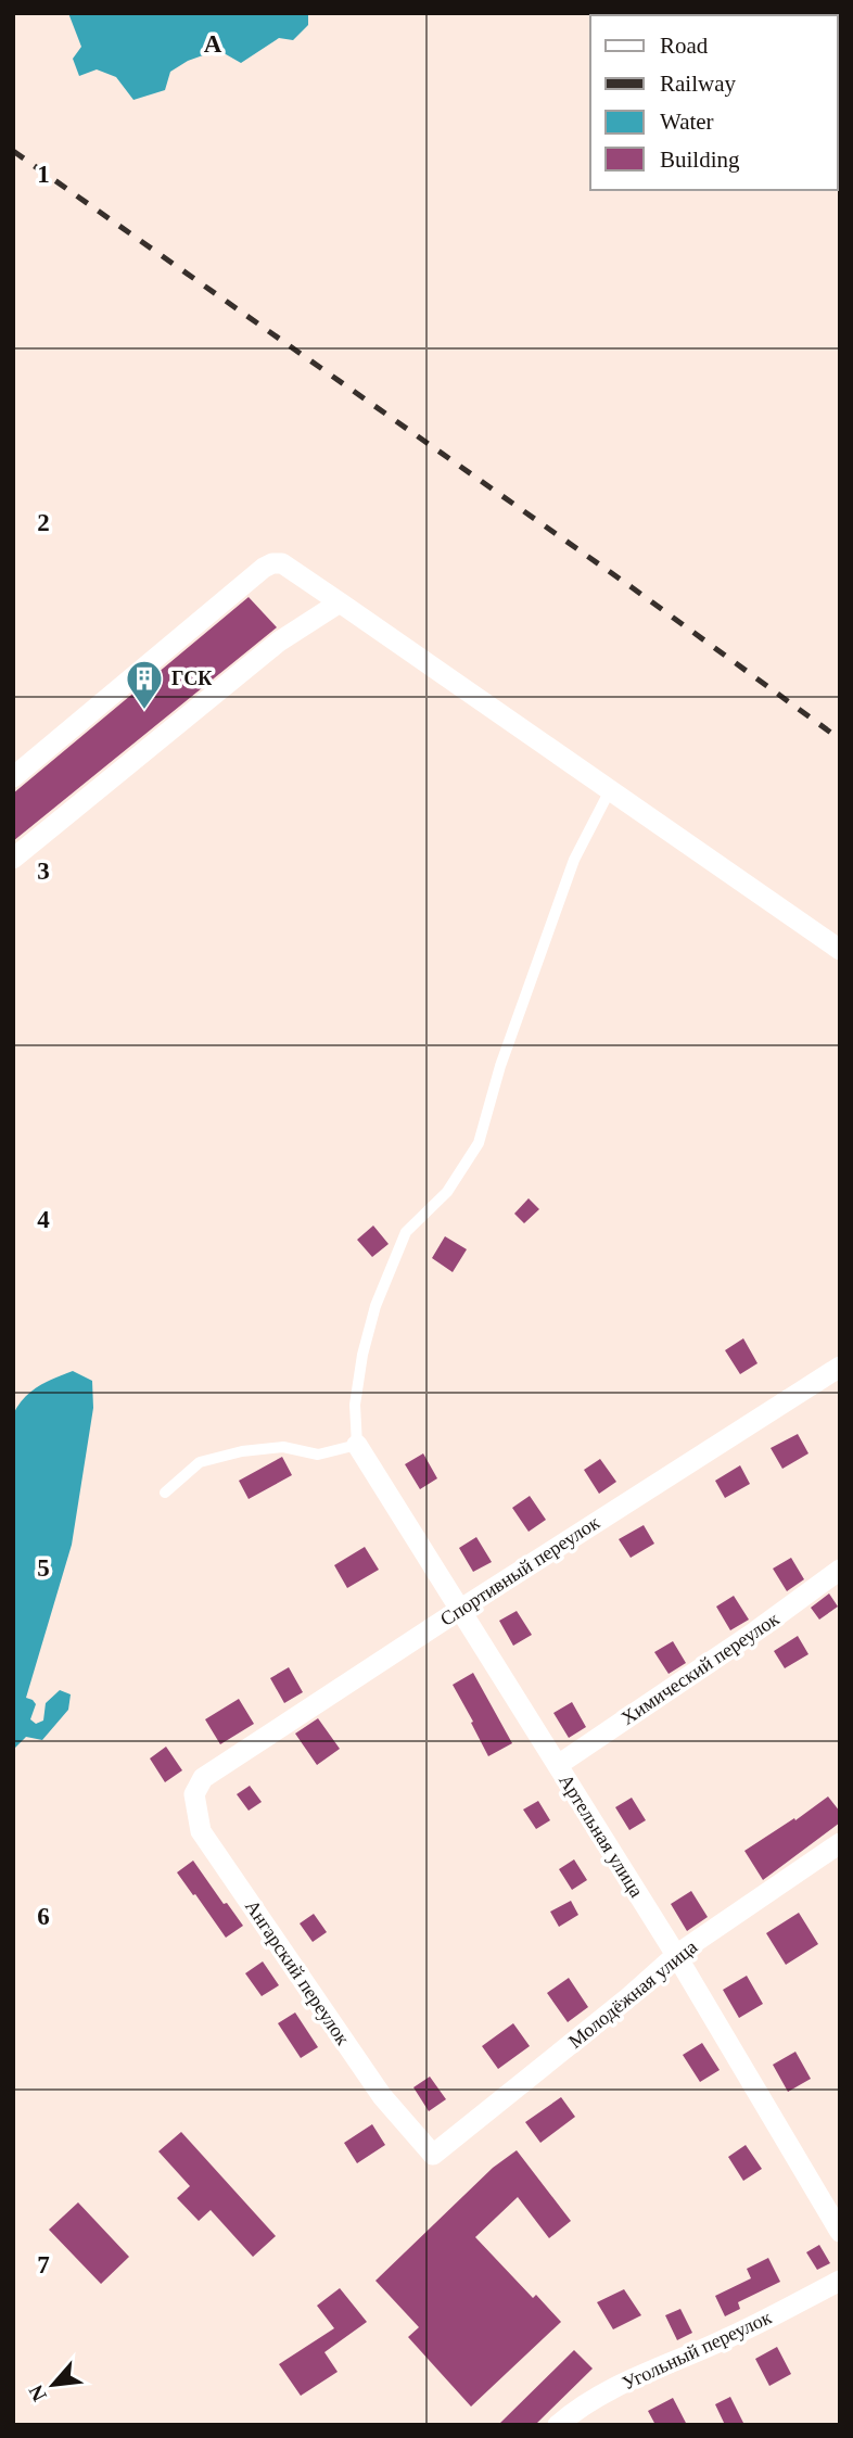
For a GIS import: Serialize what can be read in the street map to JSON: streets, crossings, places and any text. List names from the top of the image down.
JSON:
{
  "streets": {
    "street": [
      "Спортивный переулок",
      "Химический переулок",
      "Артельная улица",
      "Ангарский переулок",
      "Молодёжная улица",
      "Угольный переулок"
    ]
  },
  "crossings": [
    ["Спортивный переулок", "Артельная улица"],
    ["Спортивный переулок", "Ангарский переулок"],
    ["Химический переулок", "Артельная улица"],
    ["Артельная улица", "Молодёжная улица"],
    ["Ангарский переулок", "Молодёжная улица"]
  ],
  "places": {
    "building": ["ГСК"]
  },
  "legend": [
    "Road",
    "Railway",
    "Water",
    "Building"
  ],
  "north": "bottom left",
  "grid": {
    "columns": ["A"],
    "rows": [
      "1",
      "2",
      "3",
      "4",
      "5",
      "6",
      "7"
    ]
  }
}
